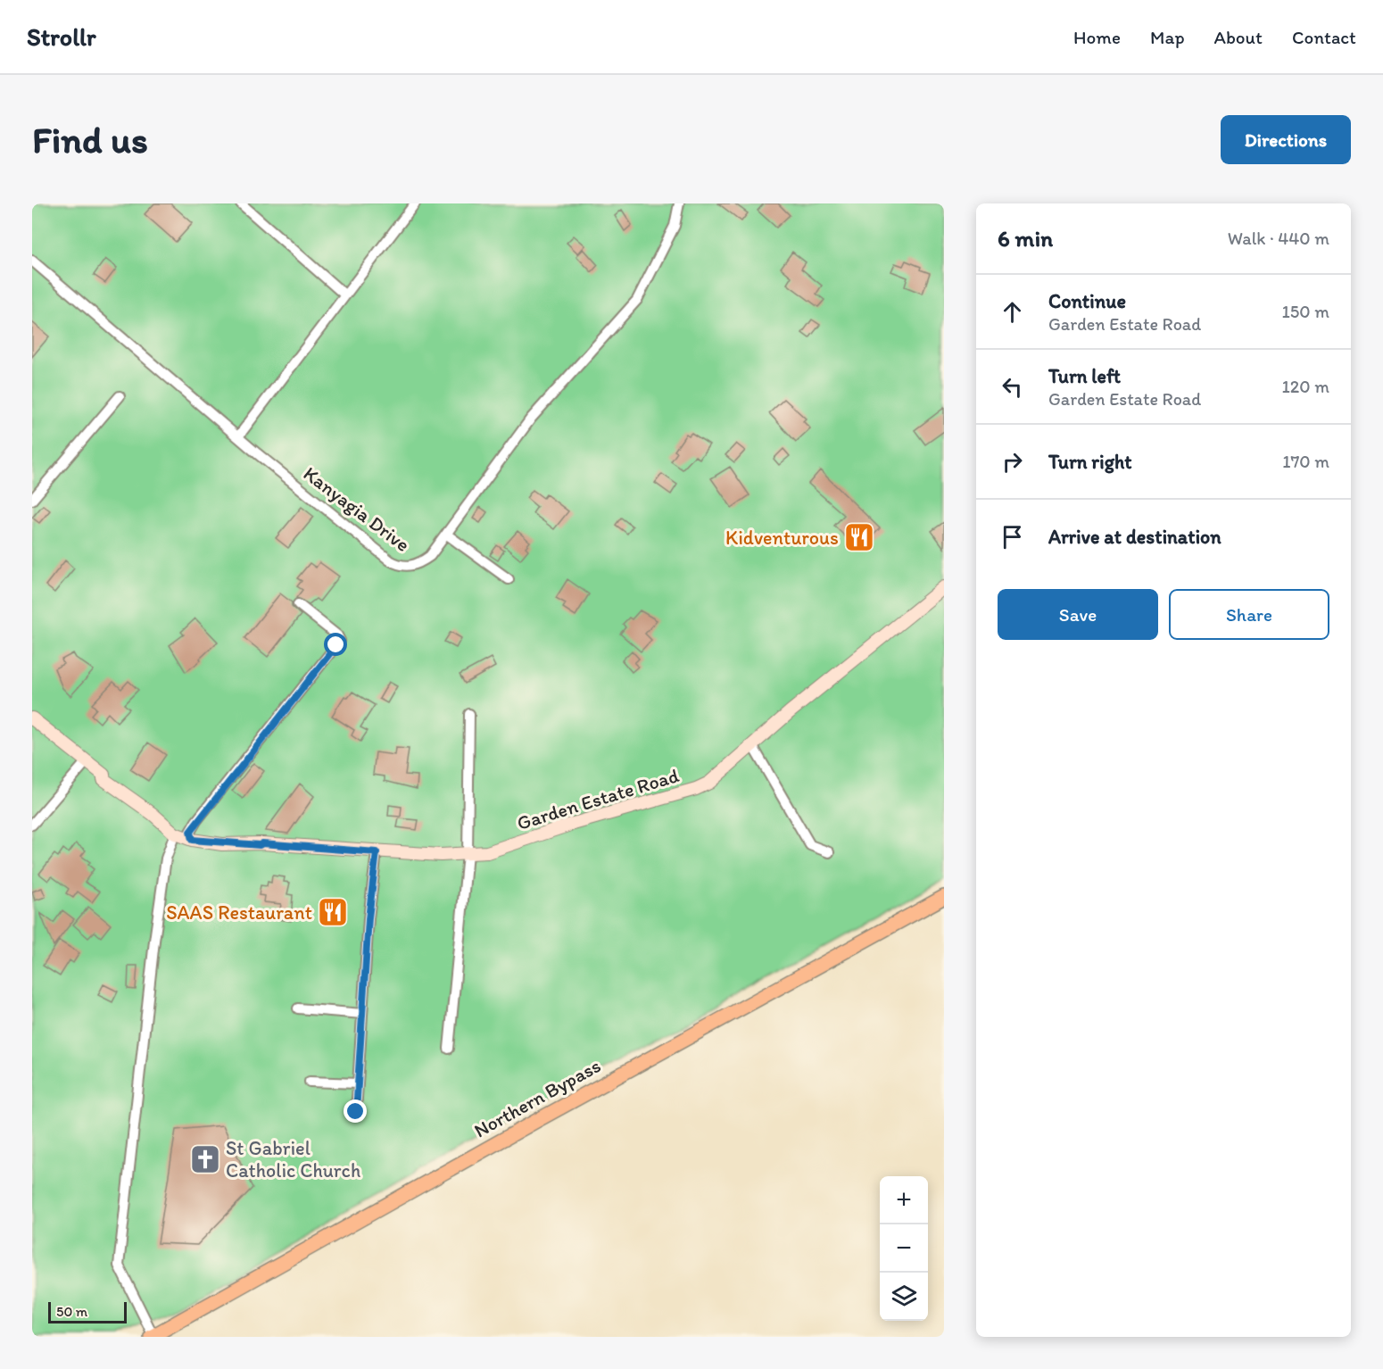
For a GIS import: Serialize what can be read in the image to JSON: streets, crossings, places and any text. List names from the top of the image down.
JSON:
{
  "streets": {
    "main road": ["Northern Bypass"],
    "street": ["Kanyagia Drive", "Garden Estate Road"]
  },
  "places": {
    "restaurant": ["Kidventurous", "SAAS Restaurant"],
    "church": ["St Gabriel Catholic Church"]
  },
  "scale_bar": "50 m",
  "page": {
    "header": "Strollr",
    "nav": [
      "Home",
      "Map",
      "About",
      "Contact"
    ],
    "buttons": [
      "Directions",
      ["Save", "Share"]
    ],
    "title": "Find us",
    "heading": ["6 min", "Walk · 440 m"],
    "list": [
      ["Continue", "Garden Estate Road", "150 m"],
      ["Turn left", "Garden Estate Road", "120 m"],
      ["Turn right", "170 m"],
      "Arrive at destination"
    ],
    "map_buttons": ["+", "−"],
    "scale": "50 m"
  }
}
